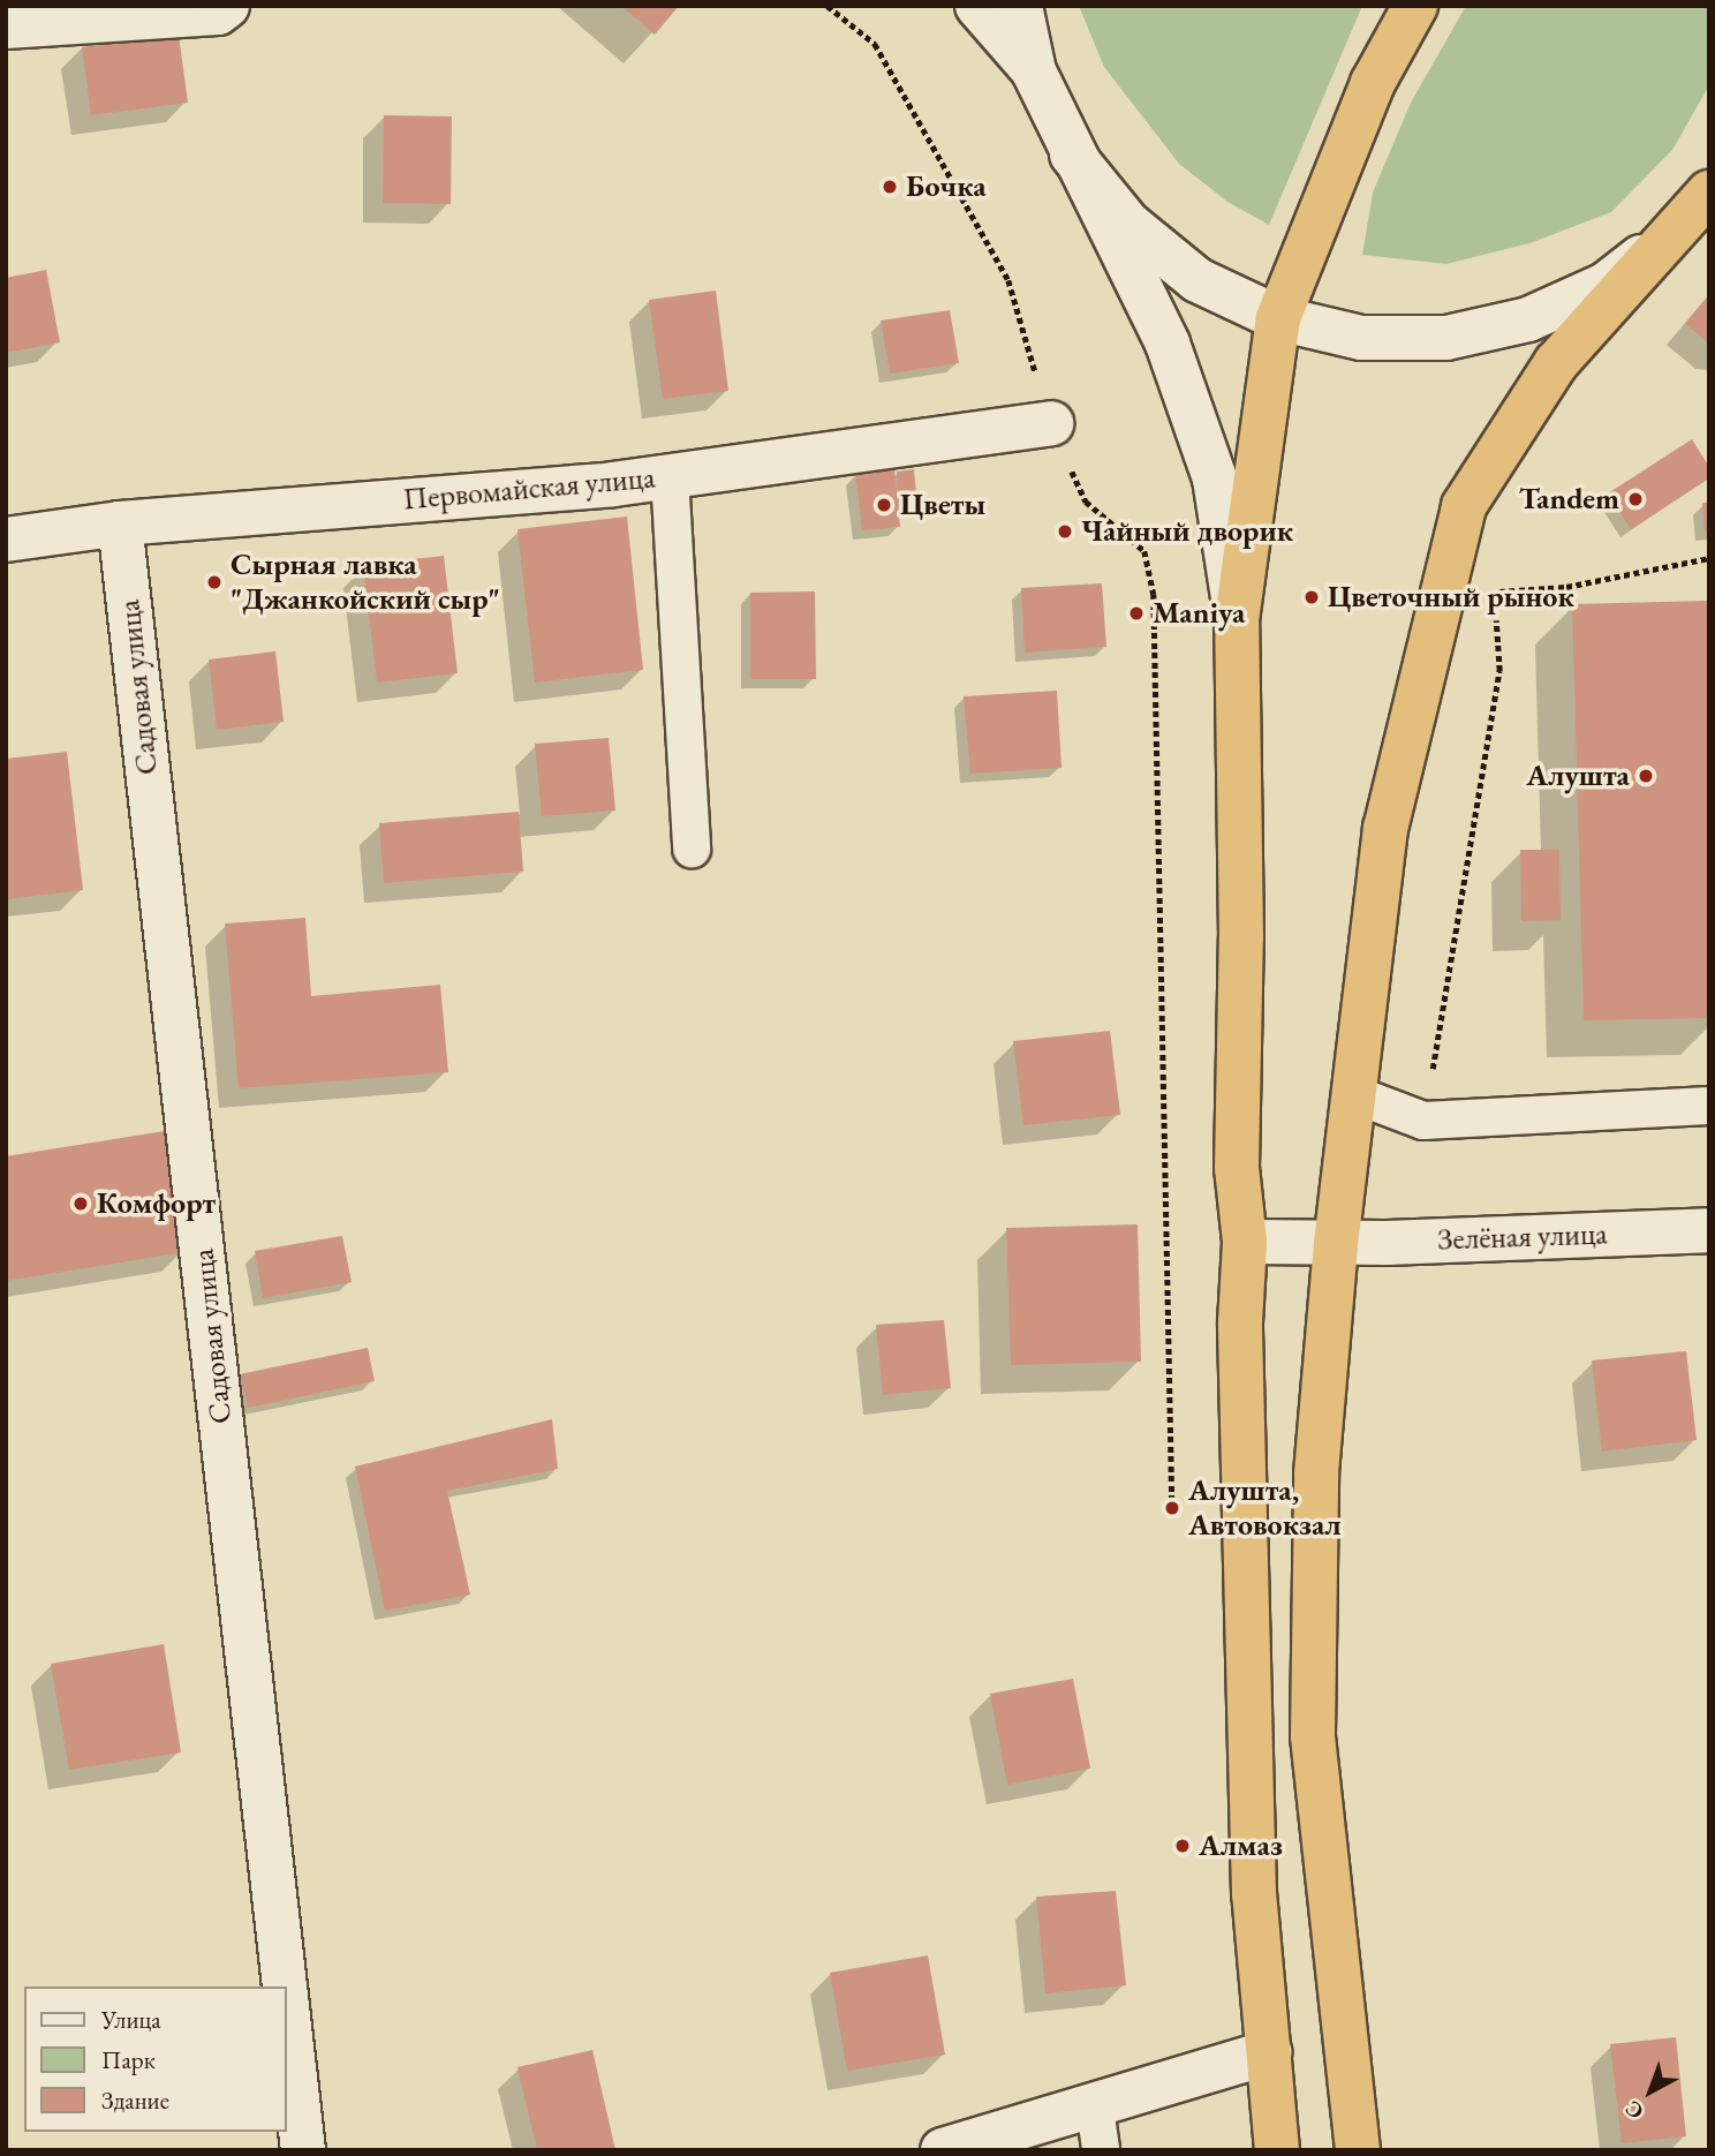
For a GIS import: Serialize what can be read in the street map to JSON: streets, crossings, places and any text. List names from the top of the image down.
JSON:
{
  "streets": {
    "street": ["Первомайская улица", "Садовая улица", "Зелёная улица"]
  },
  "crossings": [
    ["Первомайская улица", "Садовая улица"]
  ],
  "places": [
    "Бочка",
    "Tandem",
    "Цветы",
    "Чайный дворик",
    "Сырная лавка \"Джанкойский сыр\"",
    "Цветочный рынок",
    "Maniya",
    "Алушта",
    "Комфорт",
    "Алушта, Автовокзал",
    "Алмаз"
  ],
  "legend": ["Улица", "Парк", "Здание"],
  "north": "bottom left"
}
